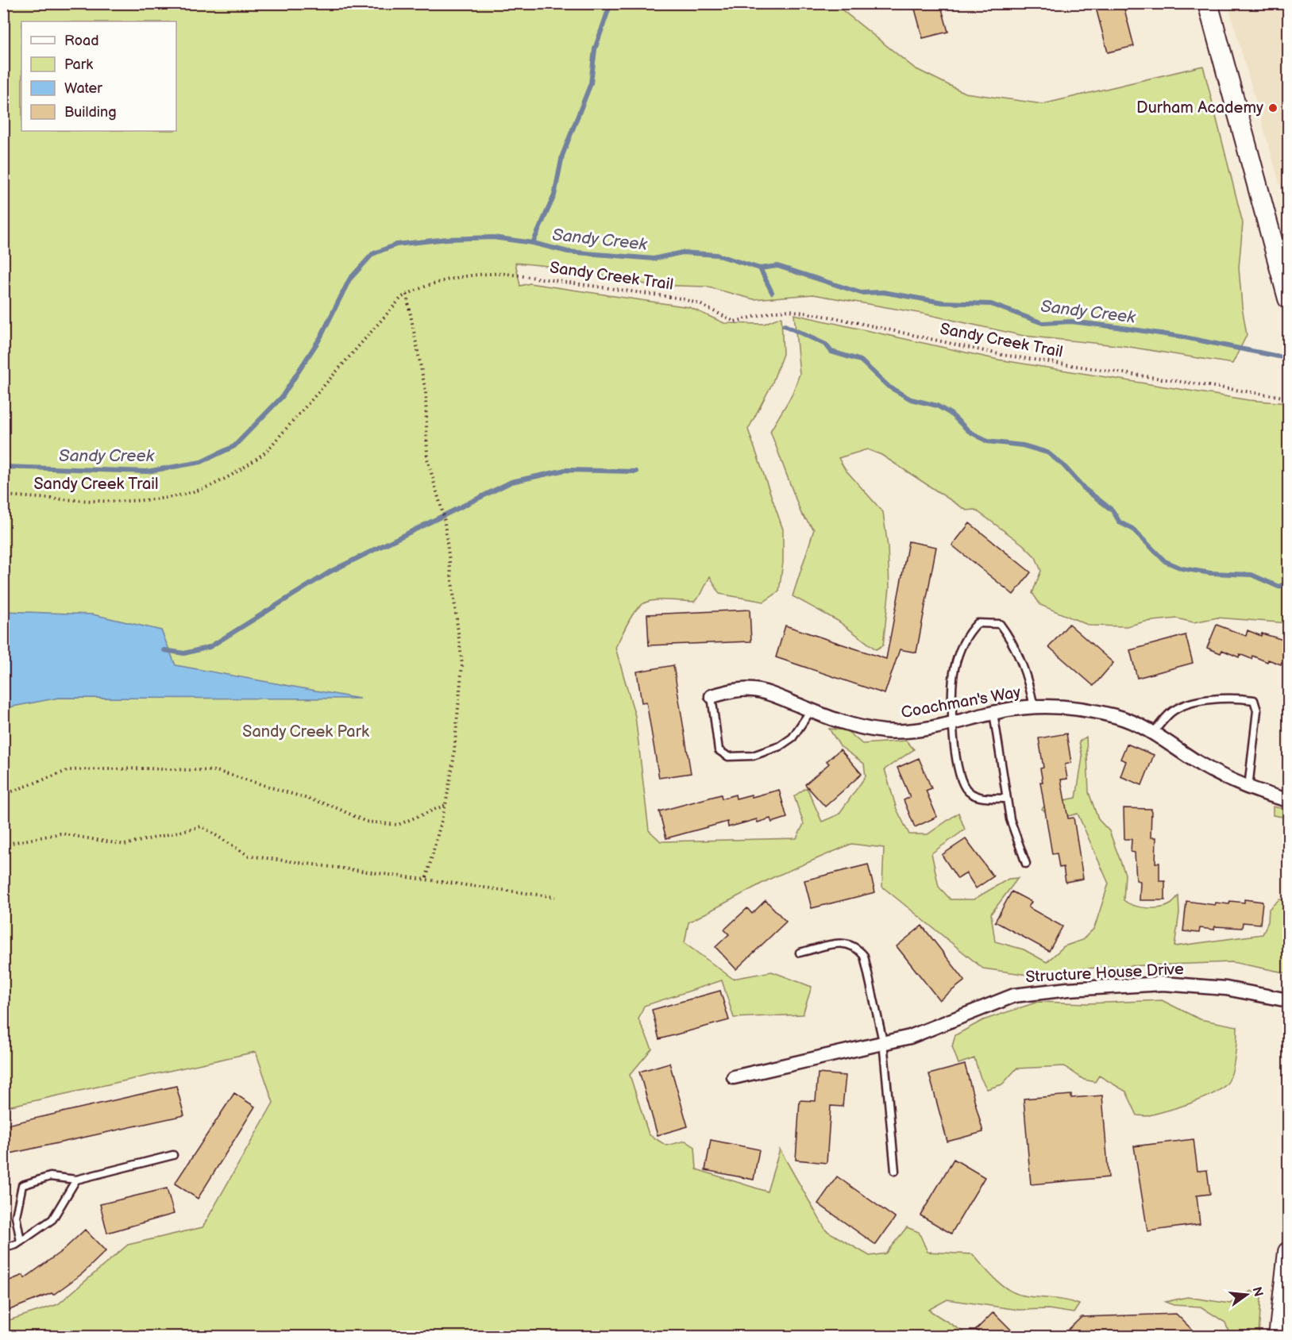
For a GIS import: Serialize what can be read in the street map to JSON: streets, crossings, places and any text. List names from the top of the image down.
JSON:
{
  "streets": {
    "street": ["Coachman's Way", "Structure House Drive"],
    "path": ["Sandy Creek Trail"]
  },
  "water": ["Sandy Creek"],
  "parks": ["Sandy Creek Park"],
  "places": ["Durham Academy"],
  "legend": [
    "Road",
    "Park",
    "Water",
    "Building"
  ],
  "north": "right"
}
